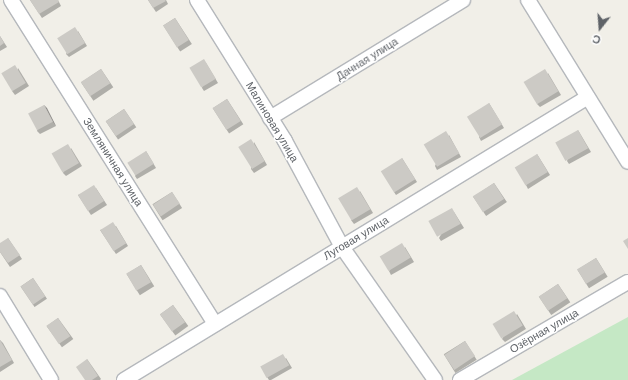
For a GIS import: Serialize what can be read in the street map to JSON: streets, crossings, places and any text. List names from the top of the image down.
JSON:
{
  "streets": {
    "lane": [
      "Дачная улица",
      "Малиновая улица",
      "Земляничная улица",
      "Луговая улица",
      "Озёрная улица"
    ]
  },
  "crossings": [
    ["Дачная улица", "Малиновая улица"],
    ["Малиновая улица", "Луговая улица"],
    ["Земляничная улица", "Луговая улица"]
  ],
  "north": "bottom"
}
